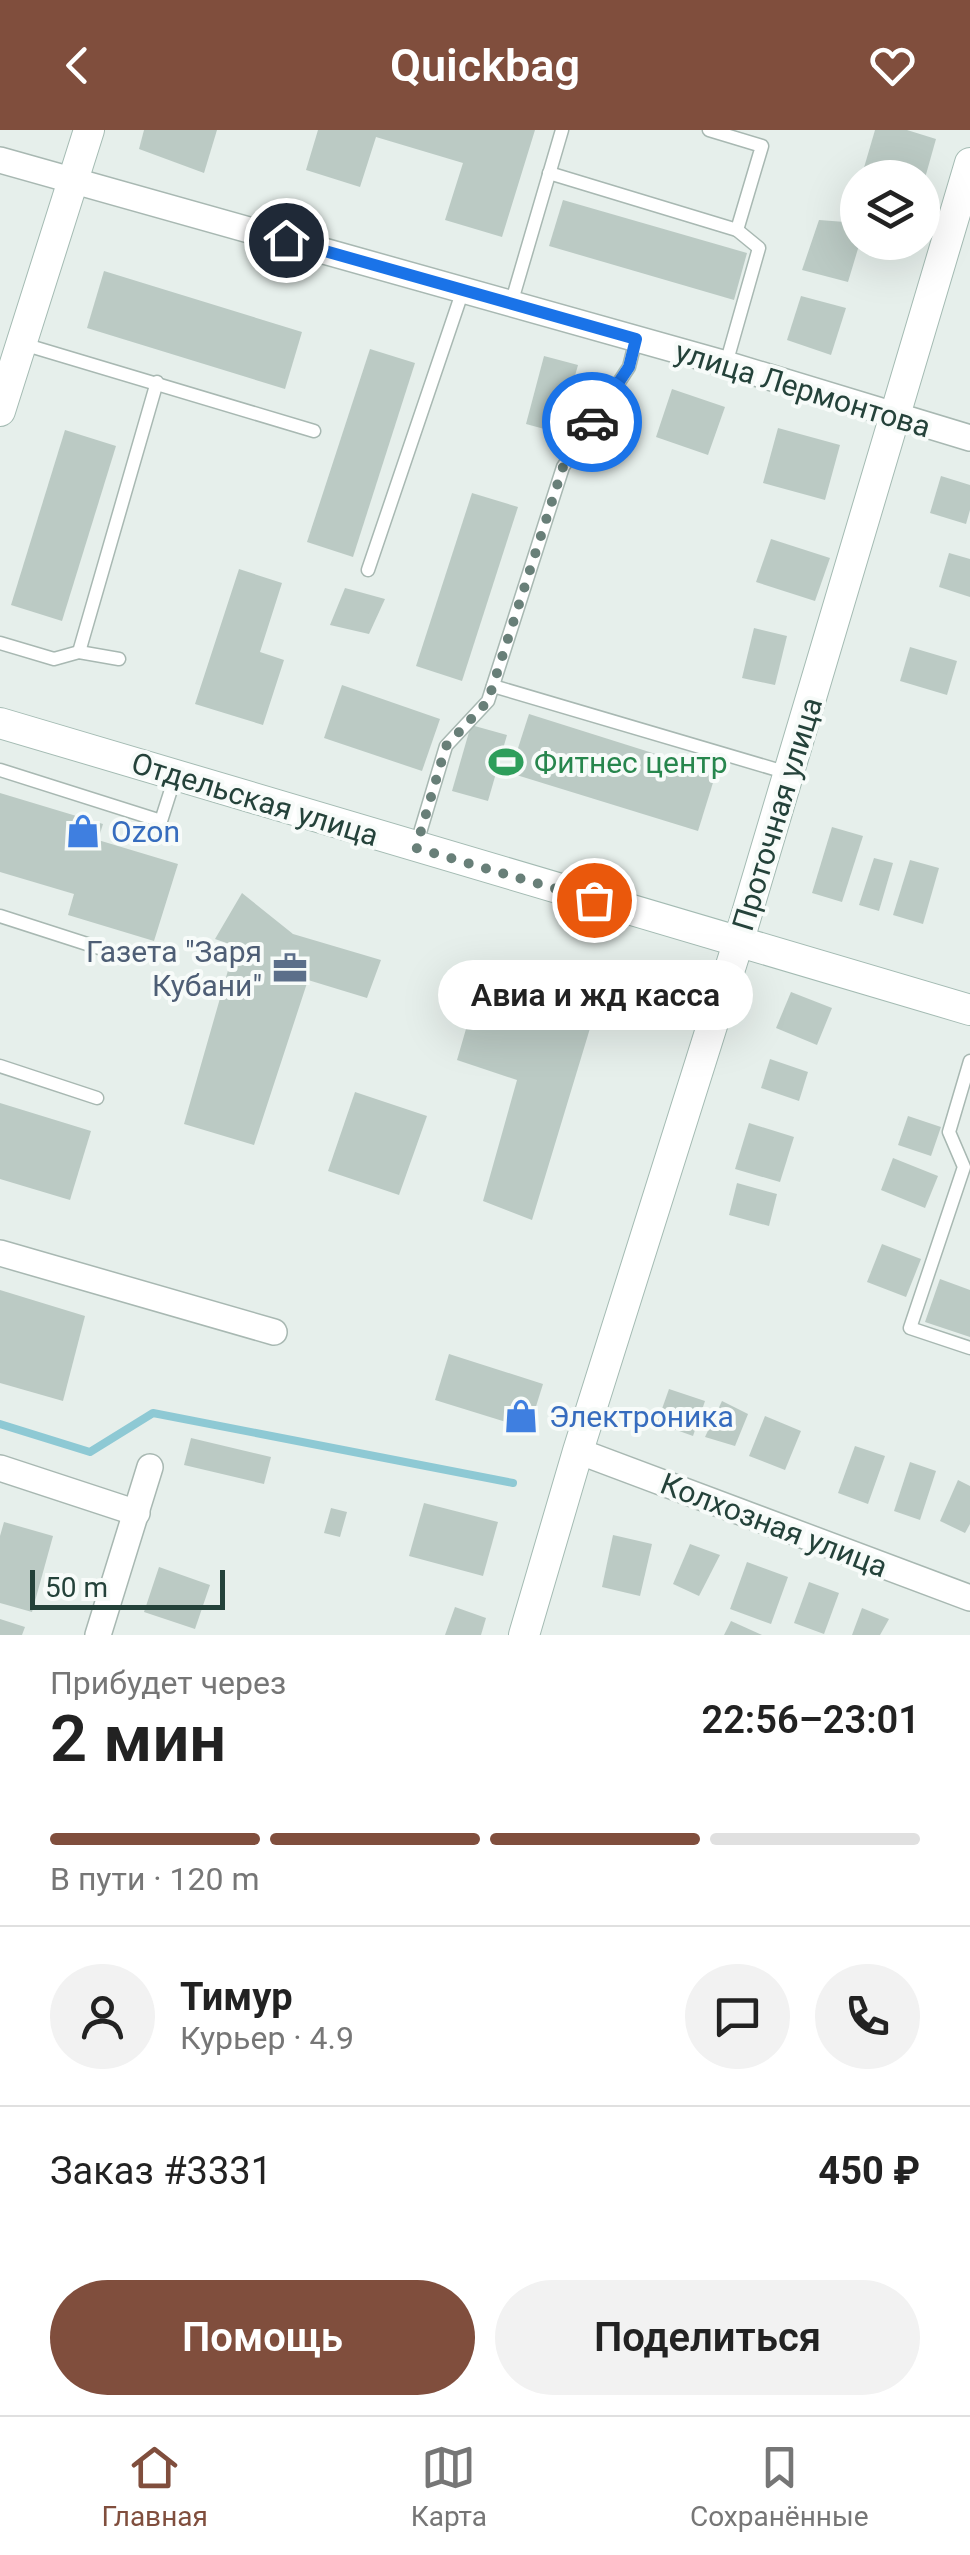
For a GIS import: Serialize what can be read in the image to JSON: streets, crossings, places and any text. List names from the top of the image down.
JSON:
{
  "streets": {
    "street": [
      "улица Лермонтова",
      "Отдельская улица",
      "Проточная улица",
      "Колхозная улица"
    ]
  },
  "crossings": [
    ["улица Лермонтова", "Проточная улица"],
    ["Отдельская улица", "Проточная улица"],
    ["Проточная улица", "Колхозная улица"]
  ],
  "places": {
    "sports": ["Фитнес центр"],
    "shop": ["Ozon", "Электроника"],
    "other": ["Авиа и жд касса"],
    "office": ["Газета \"Заря Кубани\""]
  },
  "scale_bar": "50 m",
  "page": {
    "header": "Quickbag",
    "bubble": "Авиа и жд касса",
    "scale": "50 m",
    "heading": ["2 мин", "Прибудет через", "22:56–23:01"],
    "panel": [
      "Тимур",
      "Курьер · 4.9",
      "Заказ #3331",
      "450 ₽"
    ],
    "bar": "В пути · 120 m",
    "buttons": ["Помощь", "Поделиться"],
    "tabs": ["Главная", "Карта", "Сохранённые"]
  }
}
